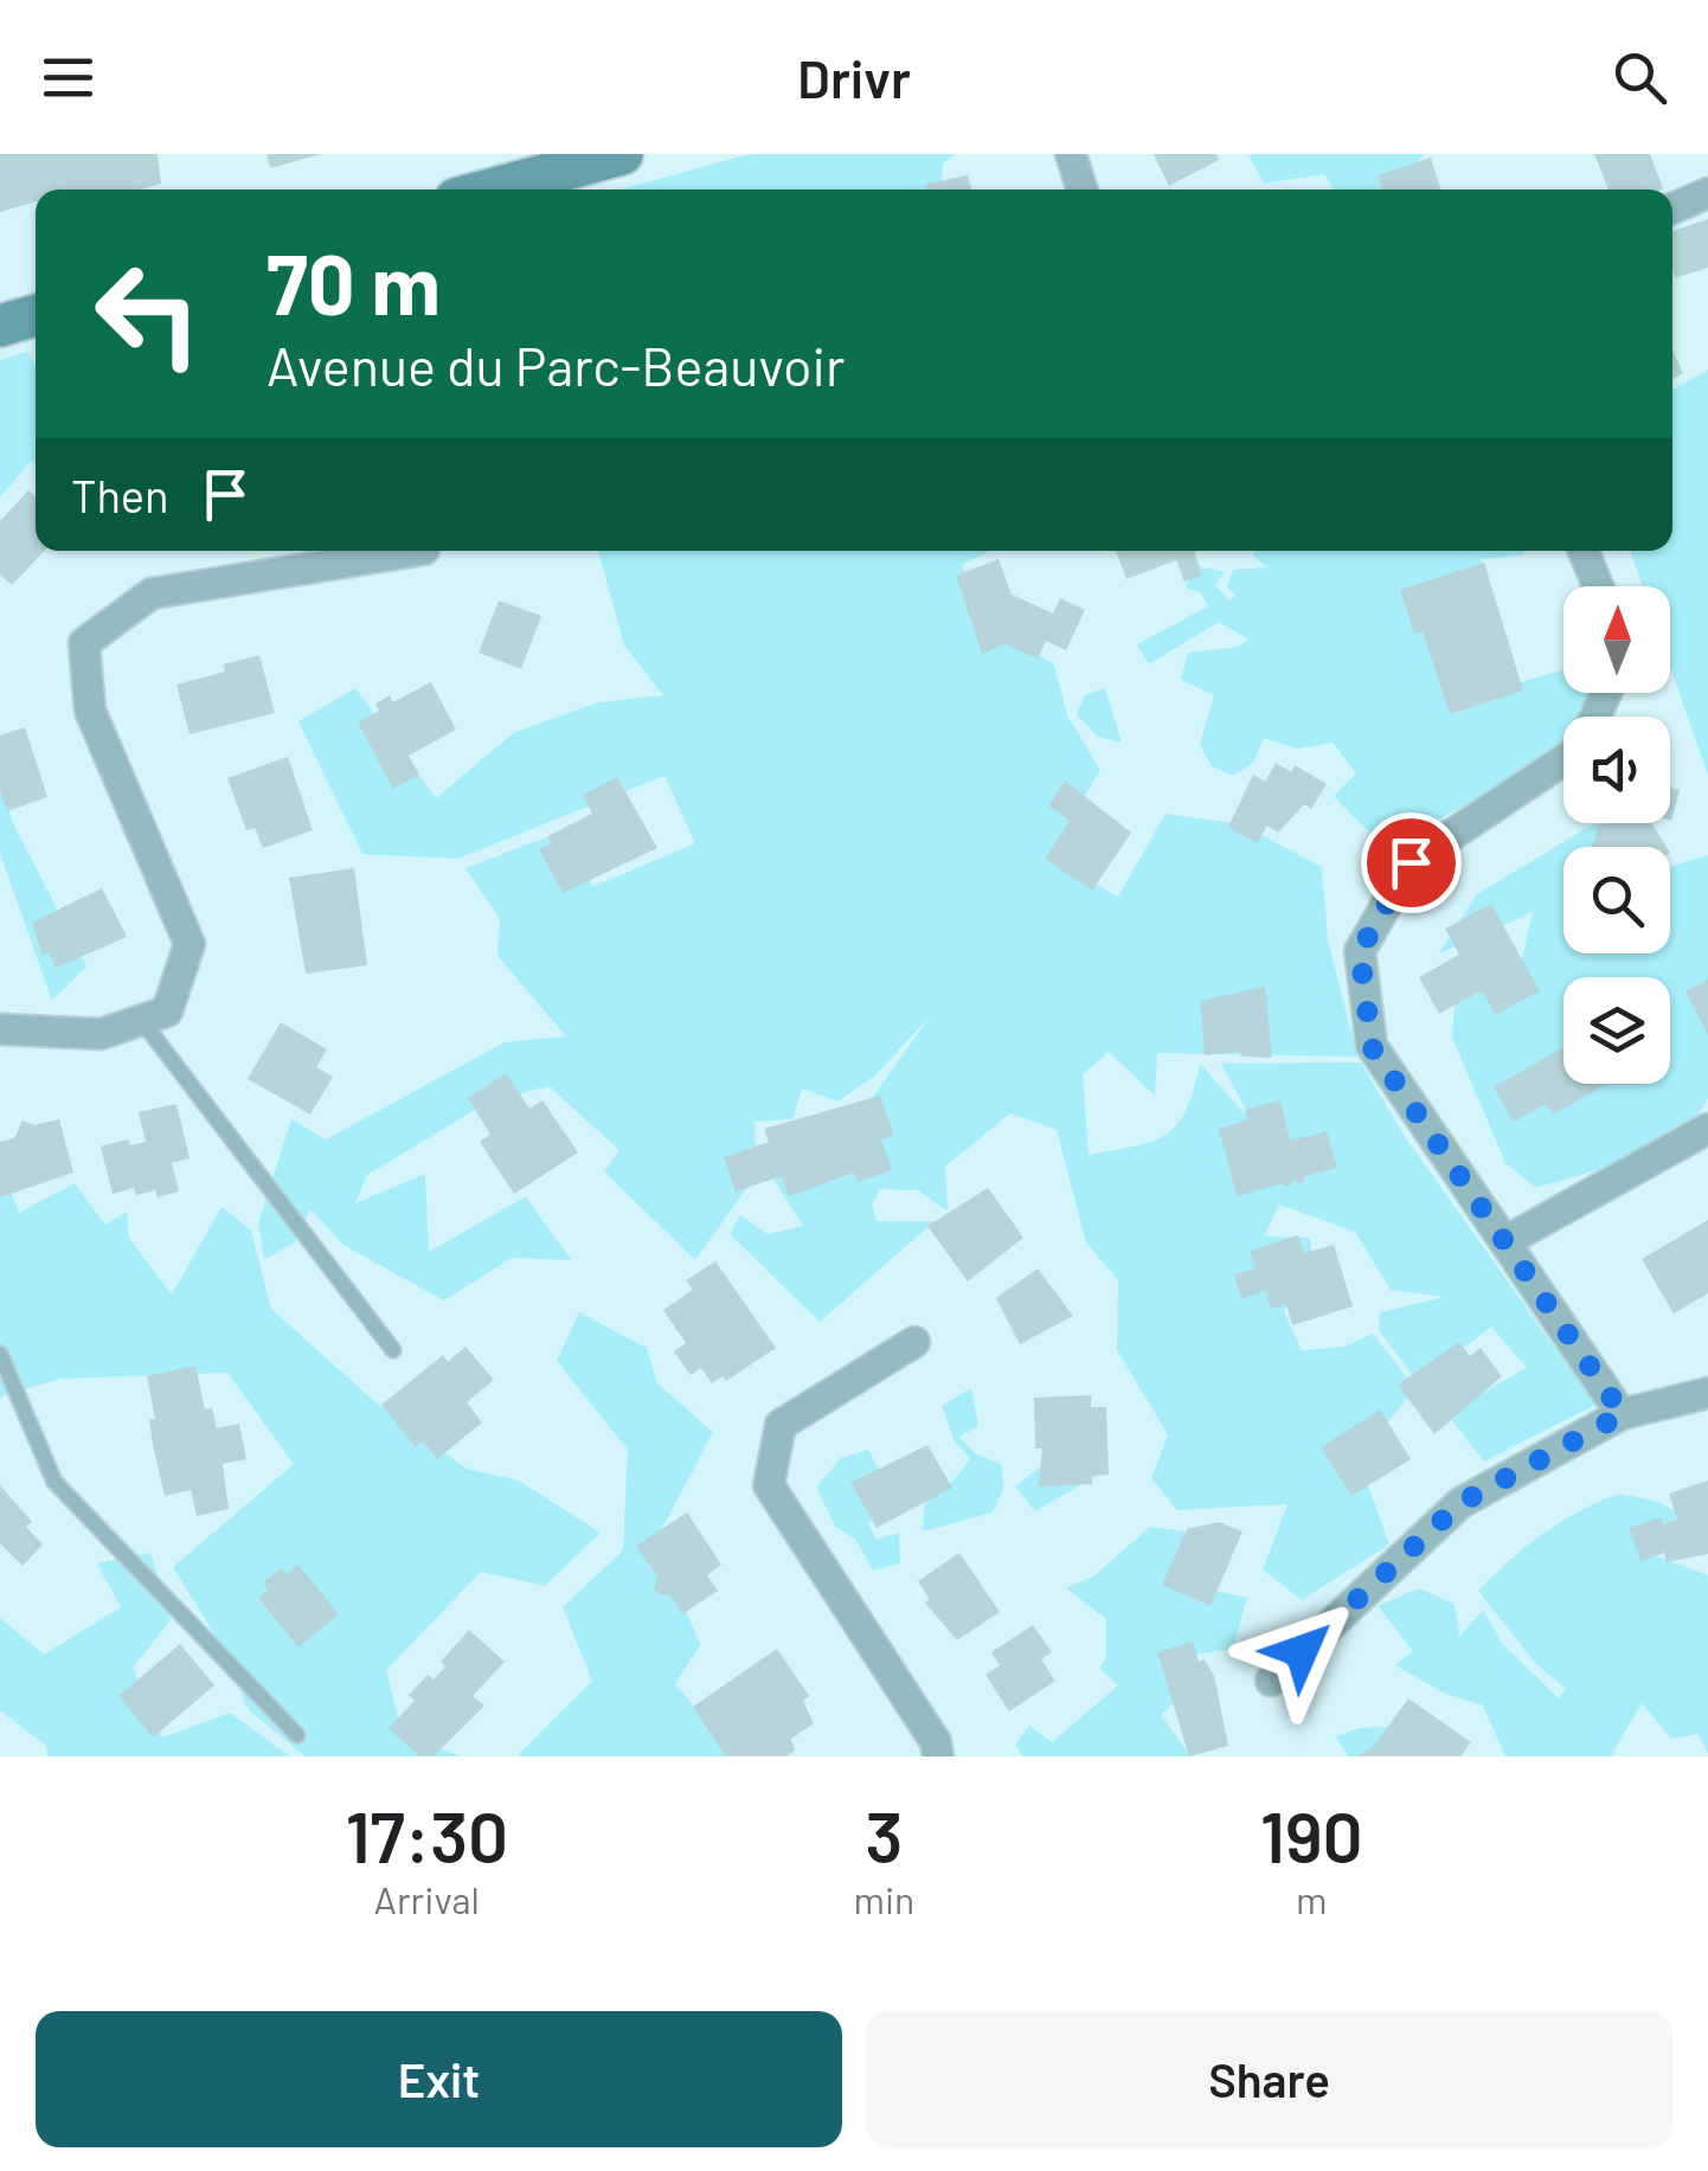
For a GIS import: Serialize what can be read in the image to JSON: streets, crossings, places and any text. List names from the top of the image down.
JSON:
{
  "north": "top",
  "page": {
    "header": "Drivr",
    "turn": ["70 m", "Avenue du Parc-Beauvoir"],
    "then": "Then",
    "eta": [
      "17:30",
      "Arrival",
      "3",
      "min",
      "190",
      "m"
    ],
    "buttons": ["Exit", "Share"]
  }
}
